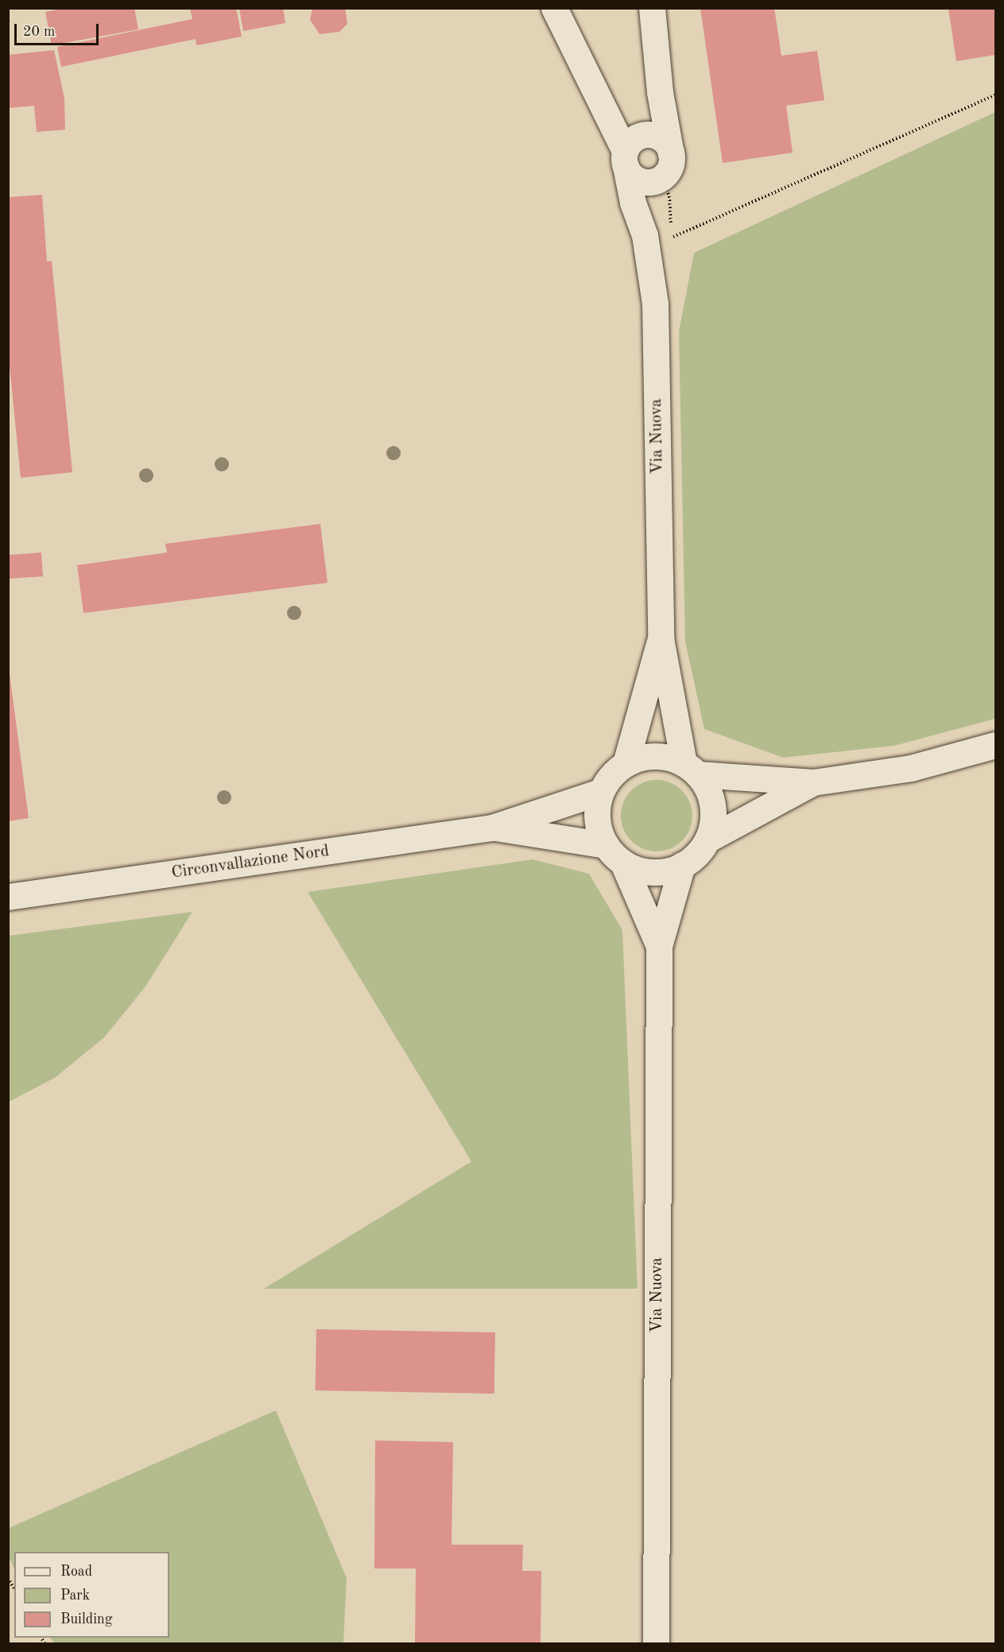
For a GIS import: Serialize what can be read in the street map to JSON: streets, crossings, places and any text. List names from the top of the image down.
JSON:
{
  "streets": {
    "street": ["Via Nuova", "Circonvallazione Nord"]
  },
  "crossings": [
    ["Via Nuova", "Circonvallazione Nord"]
  ],
  "legend": ["Road", "Park", "Building"],
  "scale_bar": "20 m"
}
